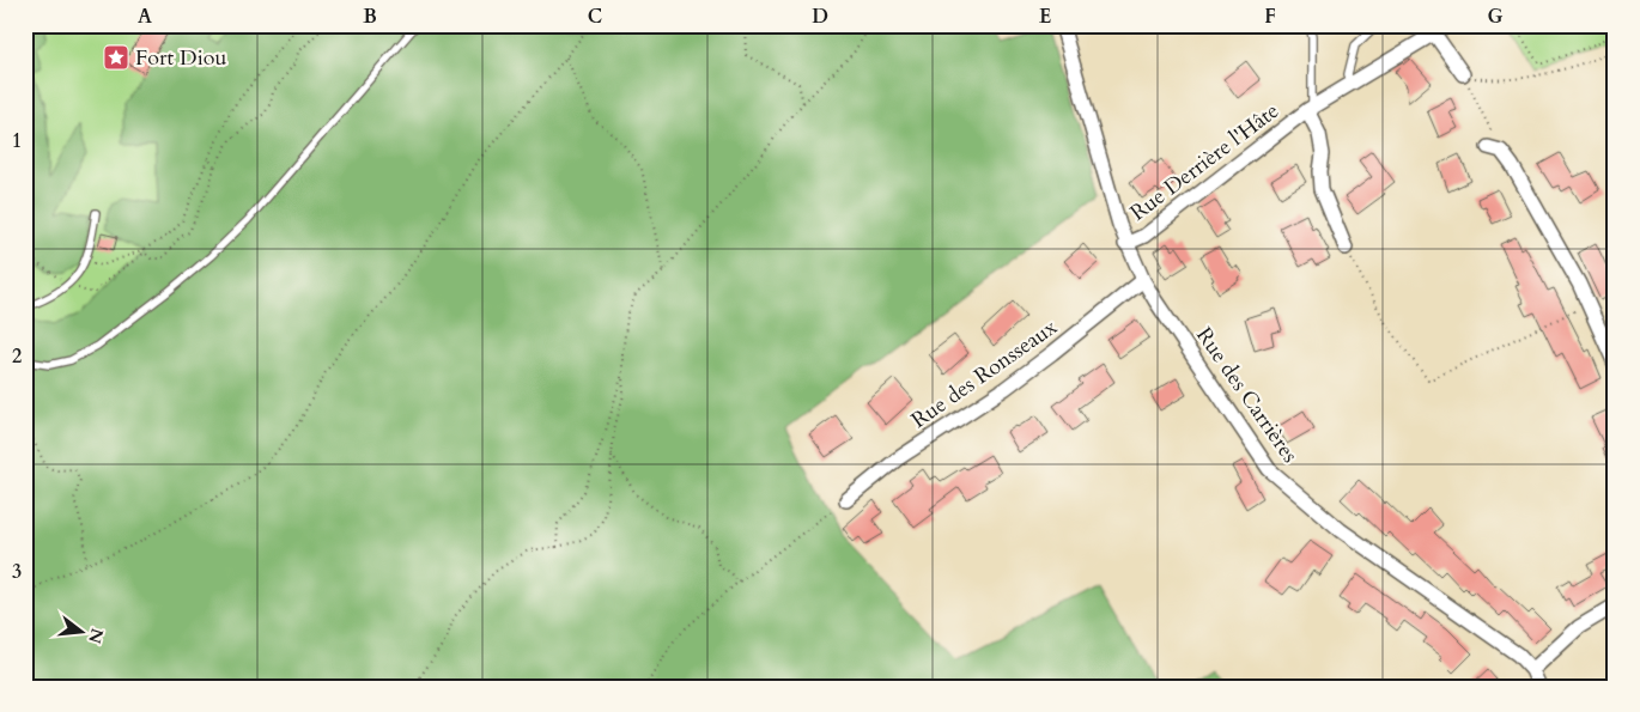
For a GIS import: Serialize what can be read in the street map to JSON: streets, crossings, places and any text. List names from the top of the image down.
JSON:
{
  "streets": {
    "street": ["Rue Derrière l'Hâte", "Rue des Ronsseaux", "Rue des Carrières"]
  },
  "crossings": [
    ["Rue Derrière l'Hâte", "Rue des Carrières"],
    ["Rue des Ronsseaux", "Rue des Carrières"]
  ],
  "places": {
    "place": ["Fort Diou"]
  },
  "north": "right",
  "grid": {
    "columns": [
      "A",
      "B",
      "C",
      "D",
      "E",
      "F",
      "G"
    ],
    "rows": ["1", "2", "3"]
  }
}
